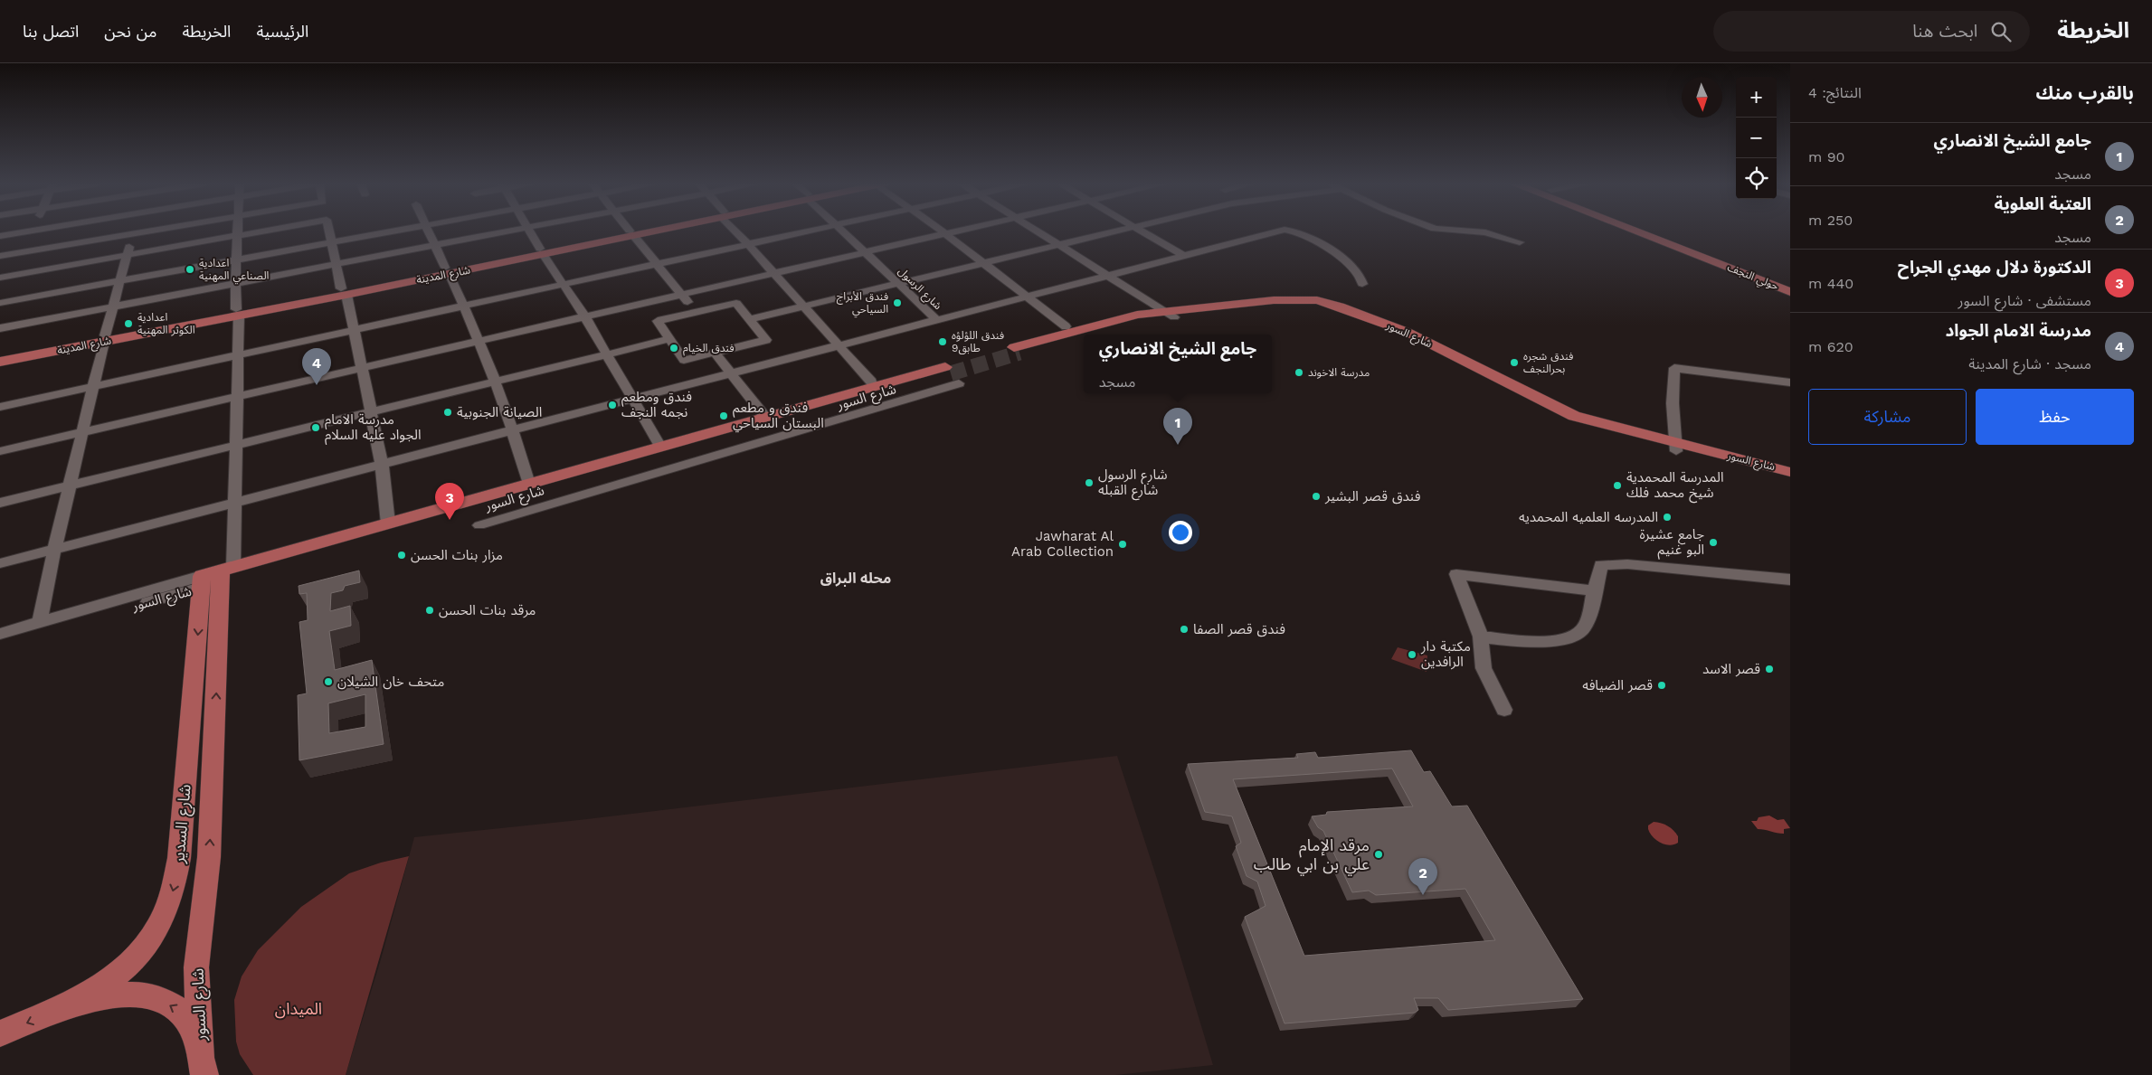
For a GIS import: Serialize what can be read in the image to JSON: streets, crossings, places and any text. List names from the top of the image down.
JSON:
{
  "streets": {
    "main road": [
      "شارع المدينة",
      "حولي النجف",
      "شارع السور",
      "شارع السدير"
    ],
    "street": ["شارع الرسول"]
  },
  "crossings": [
    ["شارع السور", "شارع السدير"]
  ],
  "districts": ["محله البراق"],
  "parks": ["الميدان"],
  "places": [
    "اعدادية الصناعي المهنية",
    "فندق الأبراج السياحي",
    "اعدادية الكوثر المهنية",
    "فندق اللؤلؤه 9طابق",
    "فندق الخيام",
    "فندق شجره بحرالنجف",
    "مدرسة الاخوند",
    "فندق ومطعم نجمه النجف",
    "الصيانة الجنوبية",
    "فندق و مطعم البستان السياحي",
    "مدرسة الامام الجواد عليه السلام",
    "شارع الرسول شارع القبله",
    "المدرسة المحمدية شيخ محمد فلك",
    "فندق قصر البشير",
    "المدرسه العلمیه المحمدیه",
    "جامع عشيرة البو غنيم",
    "Jawharat Al Arab Collection",
    "مزار بنات الحسن",
    "مرقد بنات الحسن",
    "فندق قصر الصفا",
    "مكتبة دار الرافدين",
    "قصر الاسد",
    "متحف خان الشيلان",
    "قصر الضيافه",
    "مرقد الإمام علي بن ابي طالب"
  ],
  "north": "bottom",
  "page": {
    "header": "الخريطة",
    "search": "ابحث هنا",
    "nav": [
      "الرئيسية",
      "الخريطة",
      "من نحن",
      "اتصل بنا"
    ],
    "heading": ["بالقرب منك", "النتائج: 4"],
    "map_buttons": ["+", "−"],
    "list": [
      {
        "mark": "1",
        "name": "جامع الشيخ الانصاري",
        "note": "مسجد",
        "value": "90 m"
      },
      {
        "mark": "2",
        "name": "العتبة العلوية",
        "note": "مسجد",
        "value": "250 m"
      },
      {
        "mark": "3",
        "name": "الدكتورة دلال مهدي الجراح",
        "note": "مستشفى · شارع السور",
        "value": "440 m"
      },
      {
        "mark": "4",
        "name": "مدرسة الامام الجواد",
        "note": "مسجد · شارع المدينة",
        "value": "620 m"
      }
    ],
    "popup": ["جامع الشيخ الانصاري", "مسجد"],
    "pins": [
      "4",
      "1",
      "3",
      "2"
    ],
    "buttons": ["حفظ", "مشاركة"]
  }
}
